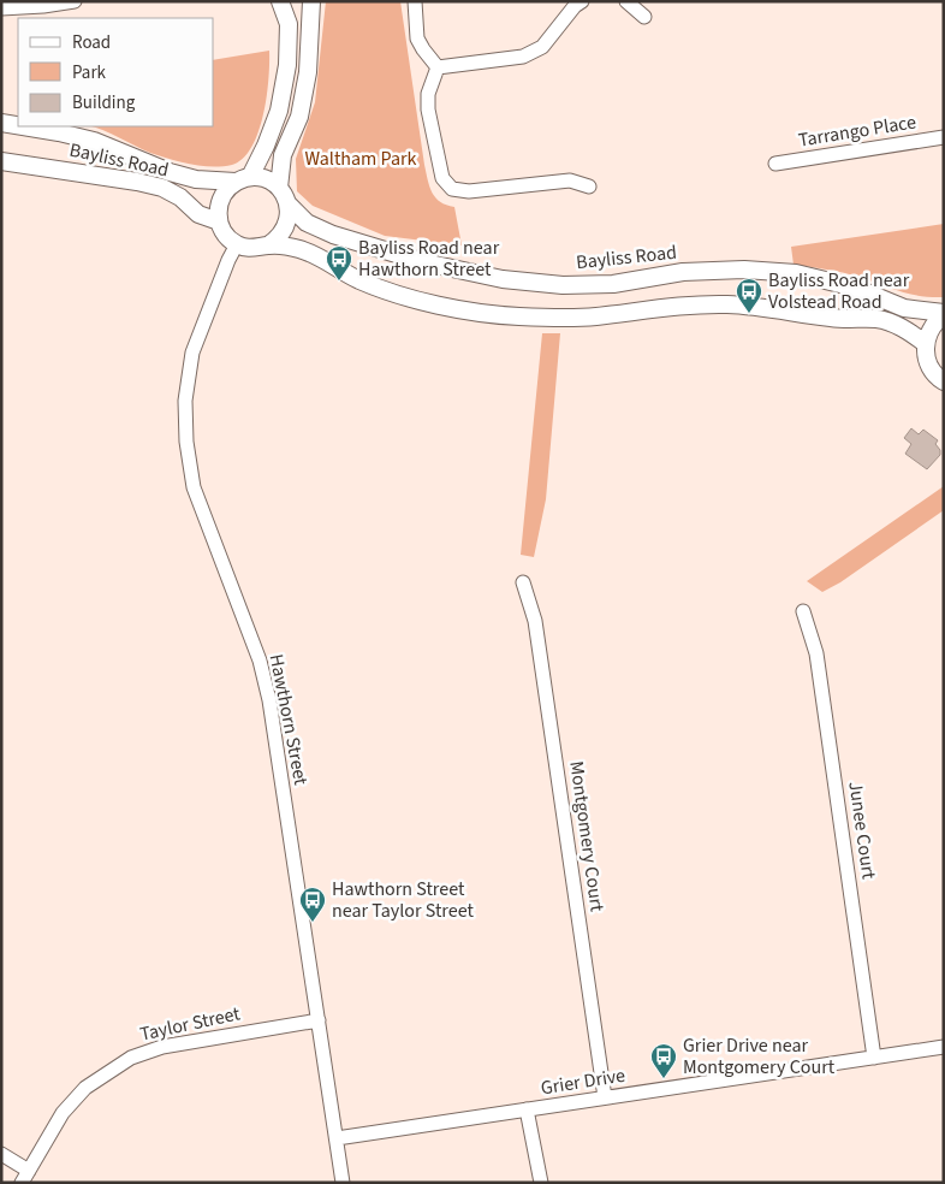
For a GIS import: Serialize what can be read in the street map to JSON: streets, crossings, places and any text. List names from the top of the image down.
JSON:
{
  "streets": {
    "street": [
      "Tarrango Place",
      "Bayliss Road",
      "Hawthorn Street",
      "Junee Court",
      "Montgomery Court",
      "Taylor Street",
      "Grier Drive"
    ]
  },
  "crossings": [
    ["Bayliss Road", "Hawthorn Street"],
    ["Hawthorn Street", "Taylor Street"],
    ["Hawthorn Street", "Grier Drive"],
    ["Junee Court", "Grier Drive"],
    ["Montgomery Court", "Grier Drive"]
  ],
  "parks": ["Waltham Park"],
  "places": {
    "bus stop": [
      "Bayliss Road near Hawthorn Street",
      "Bayliss Road near Volstead Road",
      "Hawthorn Street near Taylor Street",
      "Grier Drive near Montgomery Court"
    ]
  },
  "legend": ["Road", "Park", "Building"]
}
